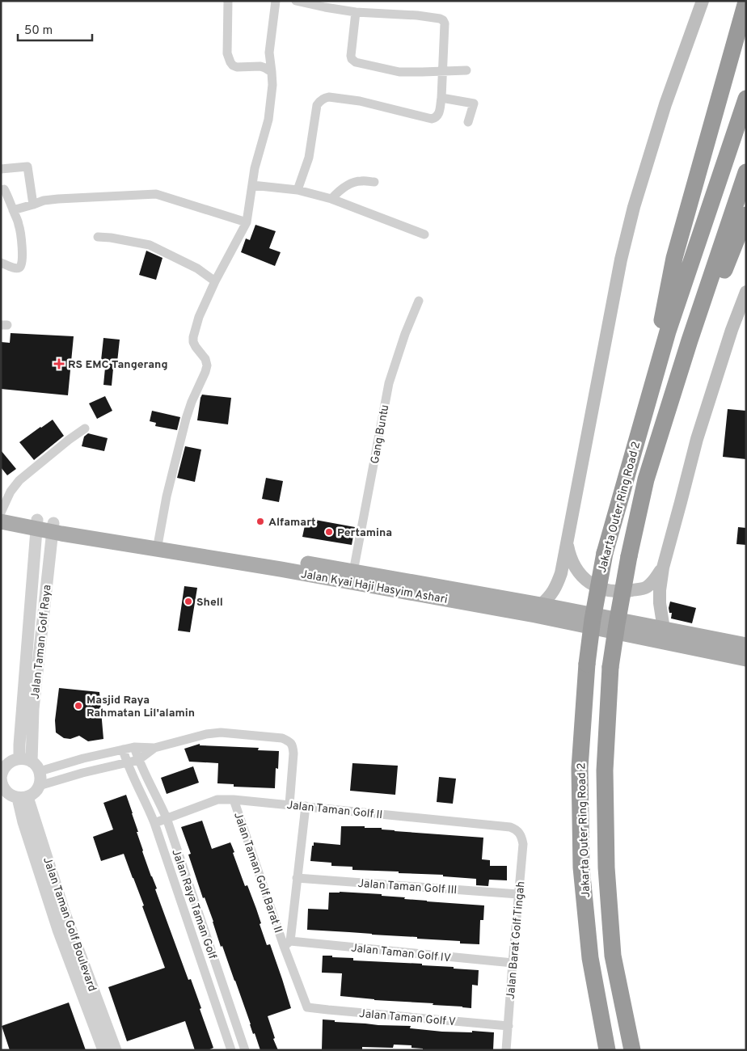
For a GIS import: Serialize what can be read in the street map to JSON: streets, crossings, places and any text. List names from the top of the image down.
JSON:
{
  "streets": {
    "highway": ["Jakarta Outer Ring Road 2"],
    "main road": ["Jalan Kyai Haji Hasyim Ashari"],
    "street": [
      "Gang Buntu",
      "Jalan Taman Golf Raya",
      "Jalan Taman Golf II",
      "Jalan Taman Golf Barat II",
      "Jalan Taman Golf III",
      "Jalan Raya Taman Golf",
      "Jalan Taman Golf Boulevard",
      "Jalan Barat Golf Tingah",
      "Jalan Taman Golf IV",
      "Jalan Taman Golf V"
    ]
  },
  "crossings": [
    ["Gang Buntu", "Jalan Kyai Haji Hasyim Ashari"],
    ["Jalan Kyai Haji Hasyim Ashari", "Jalan Taman Golf Raya"],
    ["Jalan Taman Golf Raya", "Jalan Taman Golf Boulevard"],
    ["Jalan Taman Golf II", "Jalan Taman Golf Barat II"],
    ["Jalan Taman Golf II", "Jalan Raya Taman Golf"],
    ["Jalan Taman Golf II", "Jalan Barat Golf Tingah"],
    ["Jalan Taman Golf Barat II", "Jalan Taman Golf III"],
    ["Jalan Taman Golf Barat II", "Jalan Taman Golf IV"],
    ["Jalan Taman Golf Barat II", "Jalan Taman Golf V"],
    ["Jalan Taman Golf III", "Jalan Barat Golf Tingah"],
    ["Jalan Barat Golf Tingah", "Jalan Taman Golf IV"],
    ["Jalan Barat Golf Tingah", "Jalan Taman Golf V"]
  ],
  "places": {
    "health": ["RS EMC Tangerang"],
    "other": [
      "Alfamart",
      "Pertamina",
      "Shell",
      "Masjid Raya Rahmatan Lil'alamin"
    ]
  },
  "scale_bar": "50 m"
}
